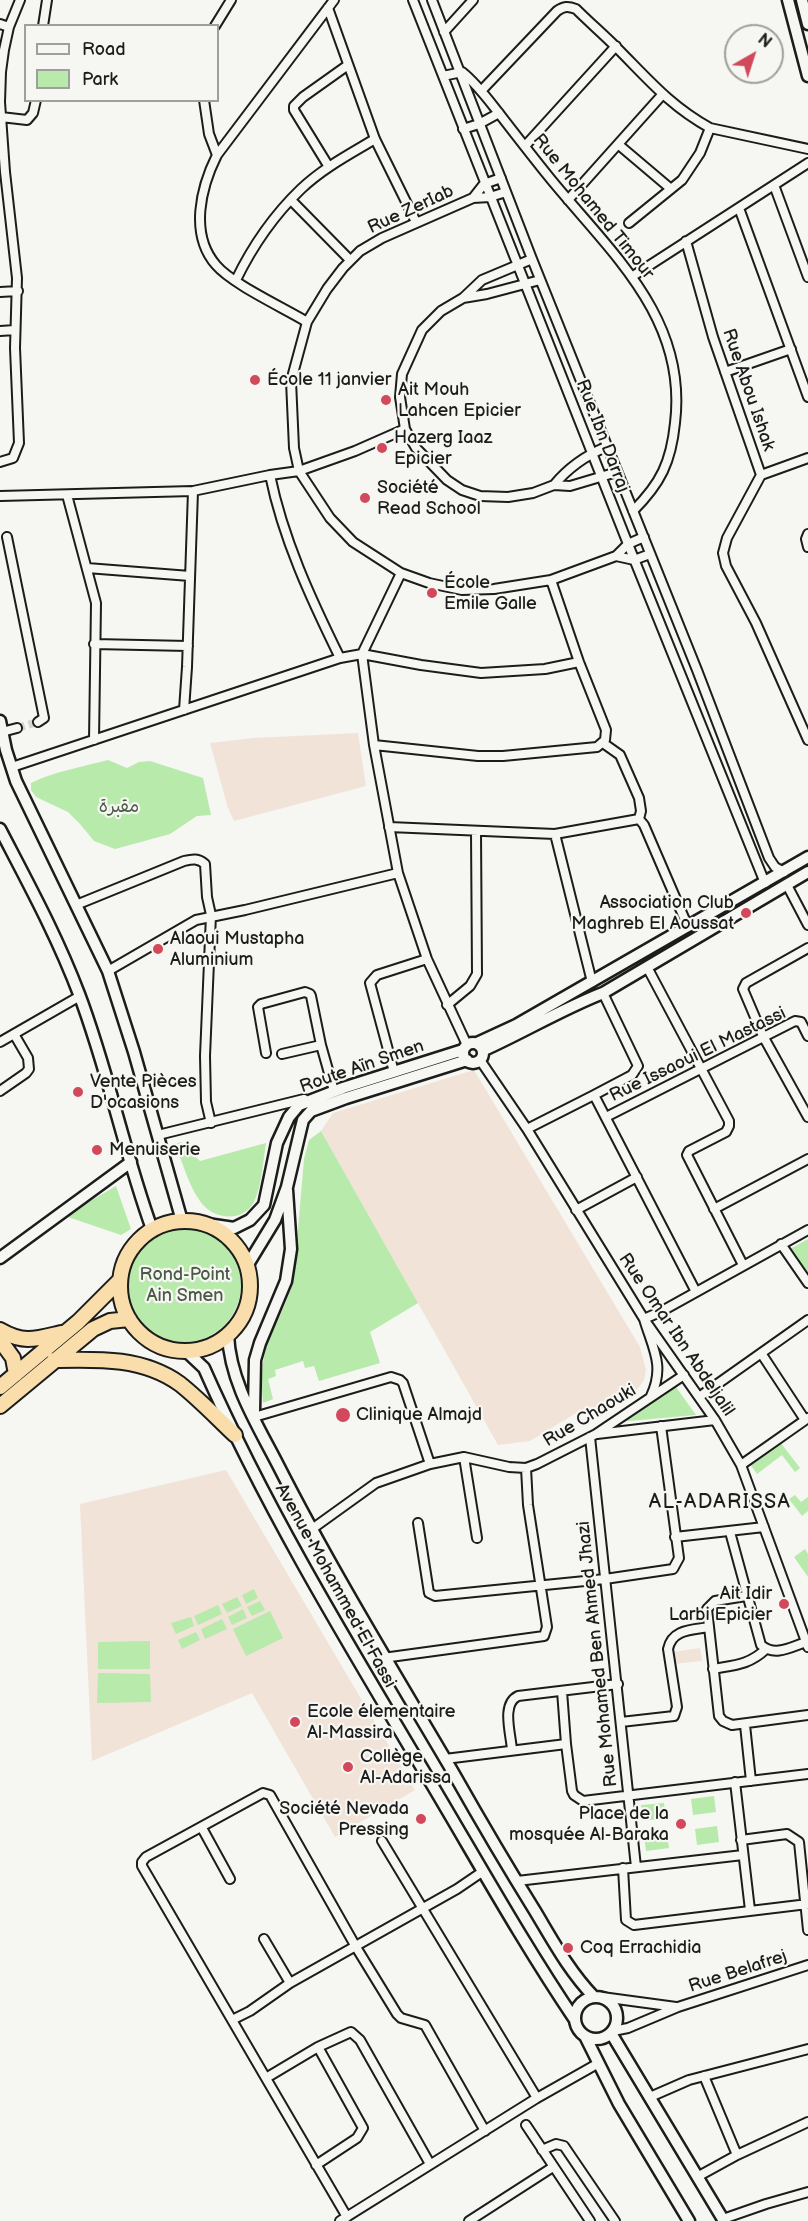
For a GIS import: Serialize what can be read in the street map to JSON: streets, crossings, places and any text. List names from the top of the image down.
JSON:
{
  "streets": {
    "main road": ["Route Aïn Smen", "Avenue Mohammed El Fassi"],
    "street": [
      "Rue Mohamed Timour",
      "Rue ZerIab",
      "Rue Abou Ishak",
      "Rue Ibn Darraj",
      "Rue Issaoui El Mastassi",
      "Rue Omar Ibn Abdeljalil",
      "Rue Chaouki",
      "Rue Mohamed Ben Ahmed Jhazi",
      "Rue Belafrej"
    ]
  },
  "crossings": [
    ["Rue Mohamed Timour", "Rue Ibn Darraj"],
    ["Rue ZerIab", "Rue Ibn Darraj"],
    ["Route Aïn Smen", "Rue Omar Ibn Abdeljalil"],
    ["Route Aïn Smen", "Avenue Mohammed El Fassi"],
    ["Rue Omar Ibn Abdeljalil", "Rue Chaouki"],
    ["Rue Chaouki", "Avenue Mohammed El Fassi"],
    ["Rue Chaouki", "Rue Mohamed Ben Ahmed Jhazi"],
    ["Avenue Mohammed El Fassi", "Rue Belafrej"]
  ],
  "districts": ["AL-ADARISSA"],
  "parks": ["مقبرة", "Rond-Point Ain Smen"],
  "places": [
    "École 11 janvier",
    "Ait Mouh Lahcen Epicier",
    "Hazerg Iaaz Epicier",
    "Société Read School",
    "École Emile Galle",
    "Association Club Maghreb El Aoussat",
    "Alaoui Mustapha Aluminium",
    "Vente Pièces D'ocasions",
    "Menuiserie",
    "Clinique Almajd",
    "Ait Idir Larbi Epicier",
    "Ecole élementaire Al-Massira",
    "Collège Al-Adarissa",
    "Société Nevada Pressing",
    "Place de la mosquée Al-Baraka",
    "Coq Errachidia"
  ],
  "legend": ["Road", "Park"],
  "north": "top right"
}
